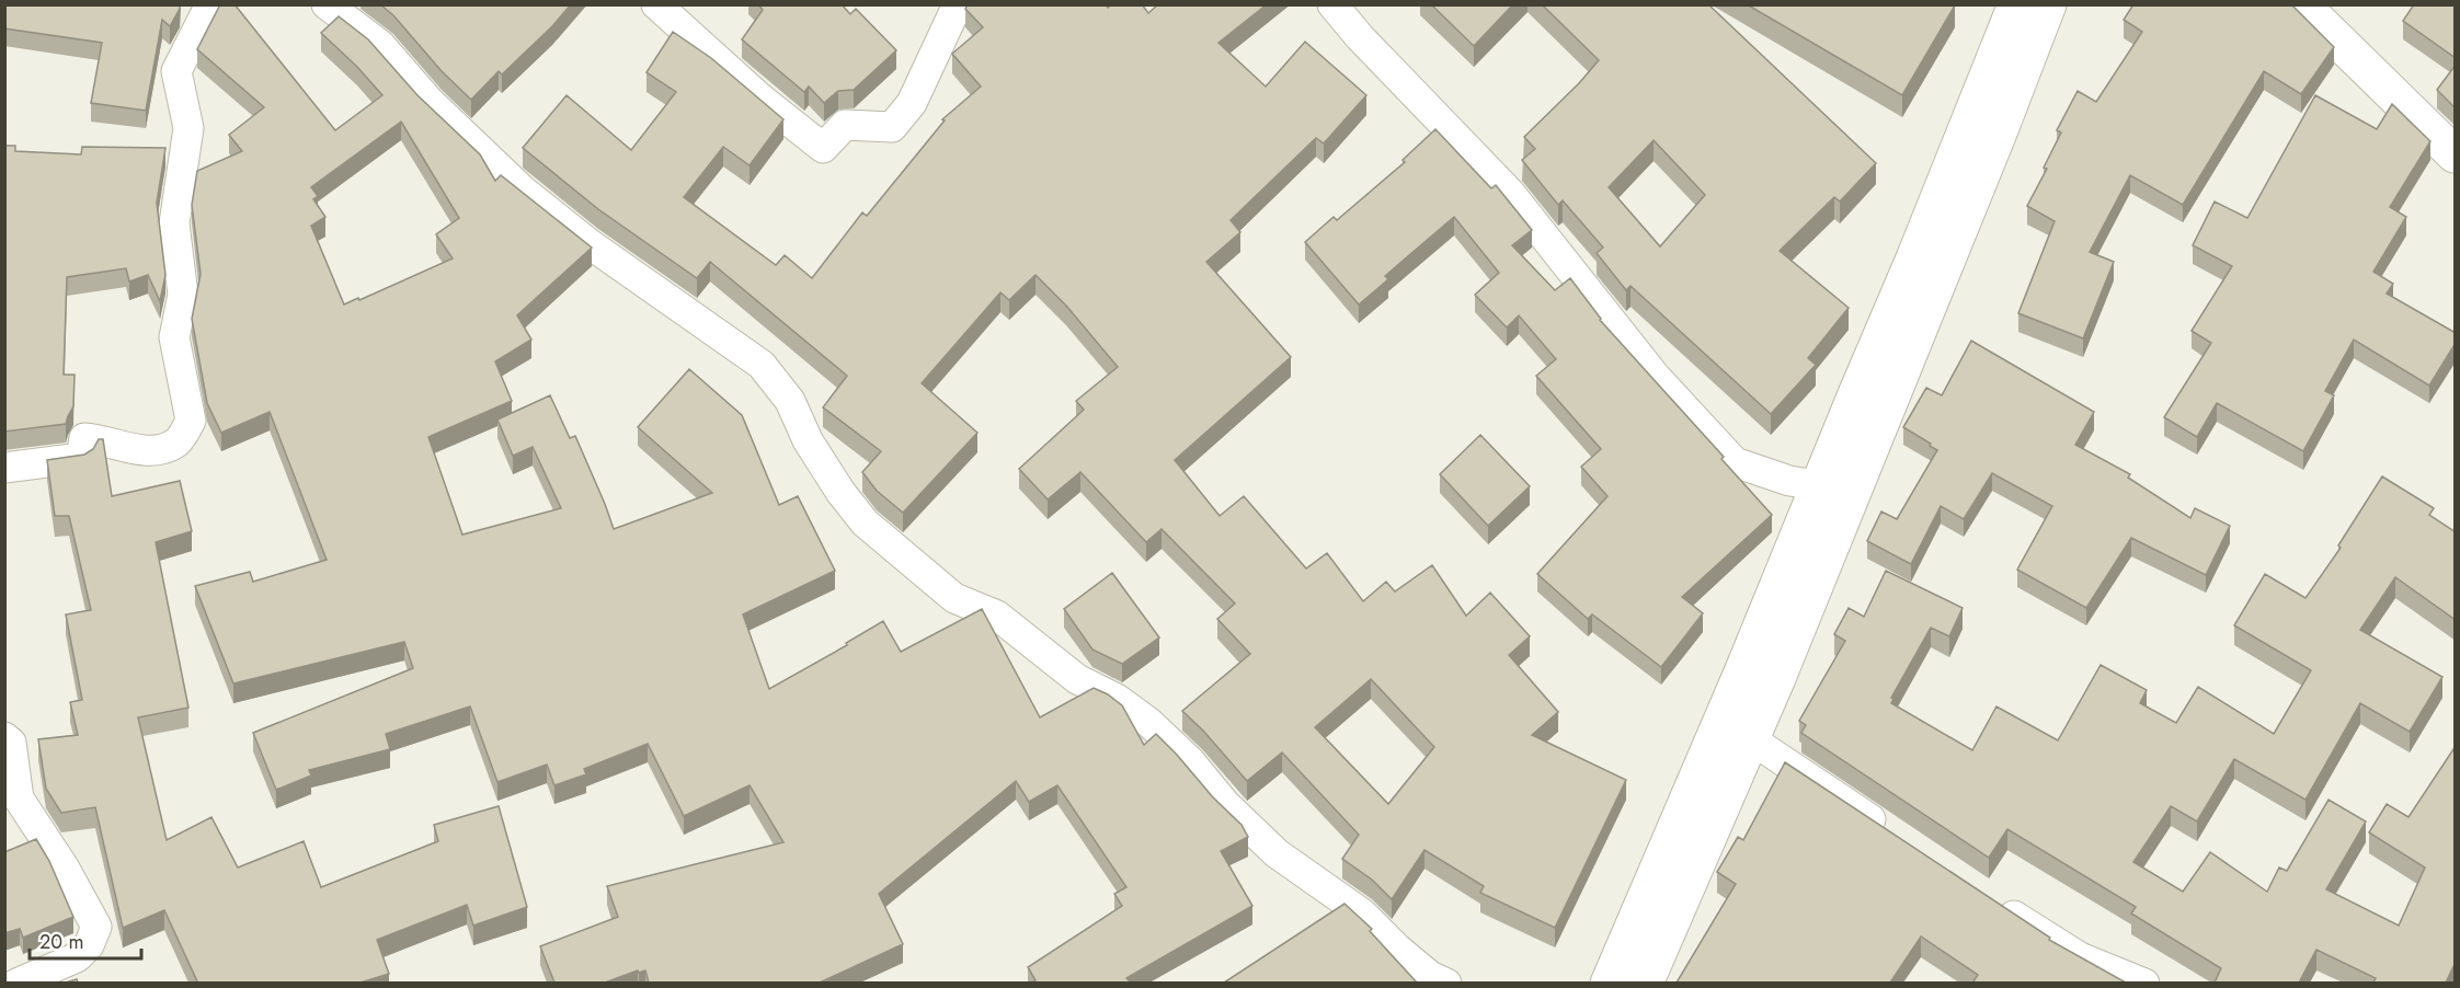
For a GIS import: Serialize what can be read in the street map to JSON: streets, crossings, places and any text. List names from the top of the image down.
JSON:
{
  "scale_bar": "20 m"
}
